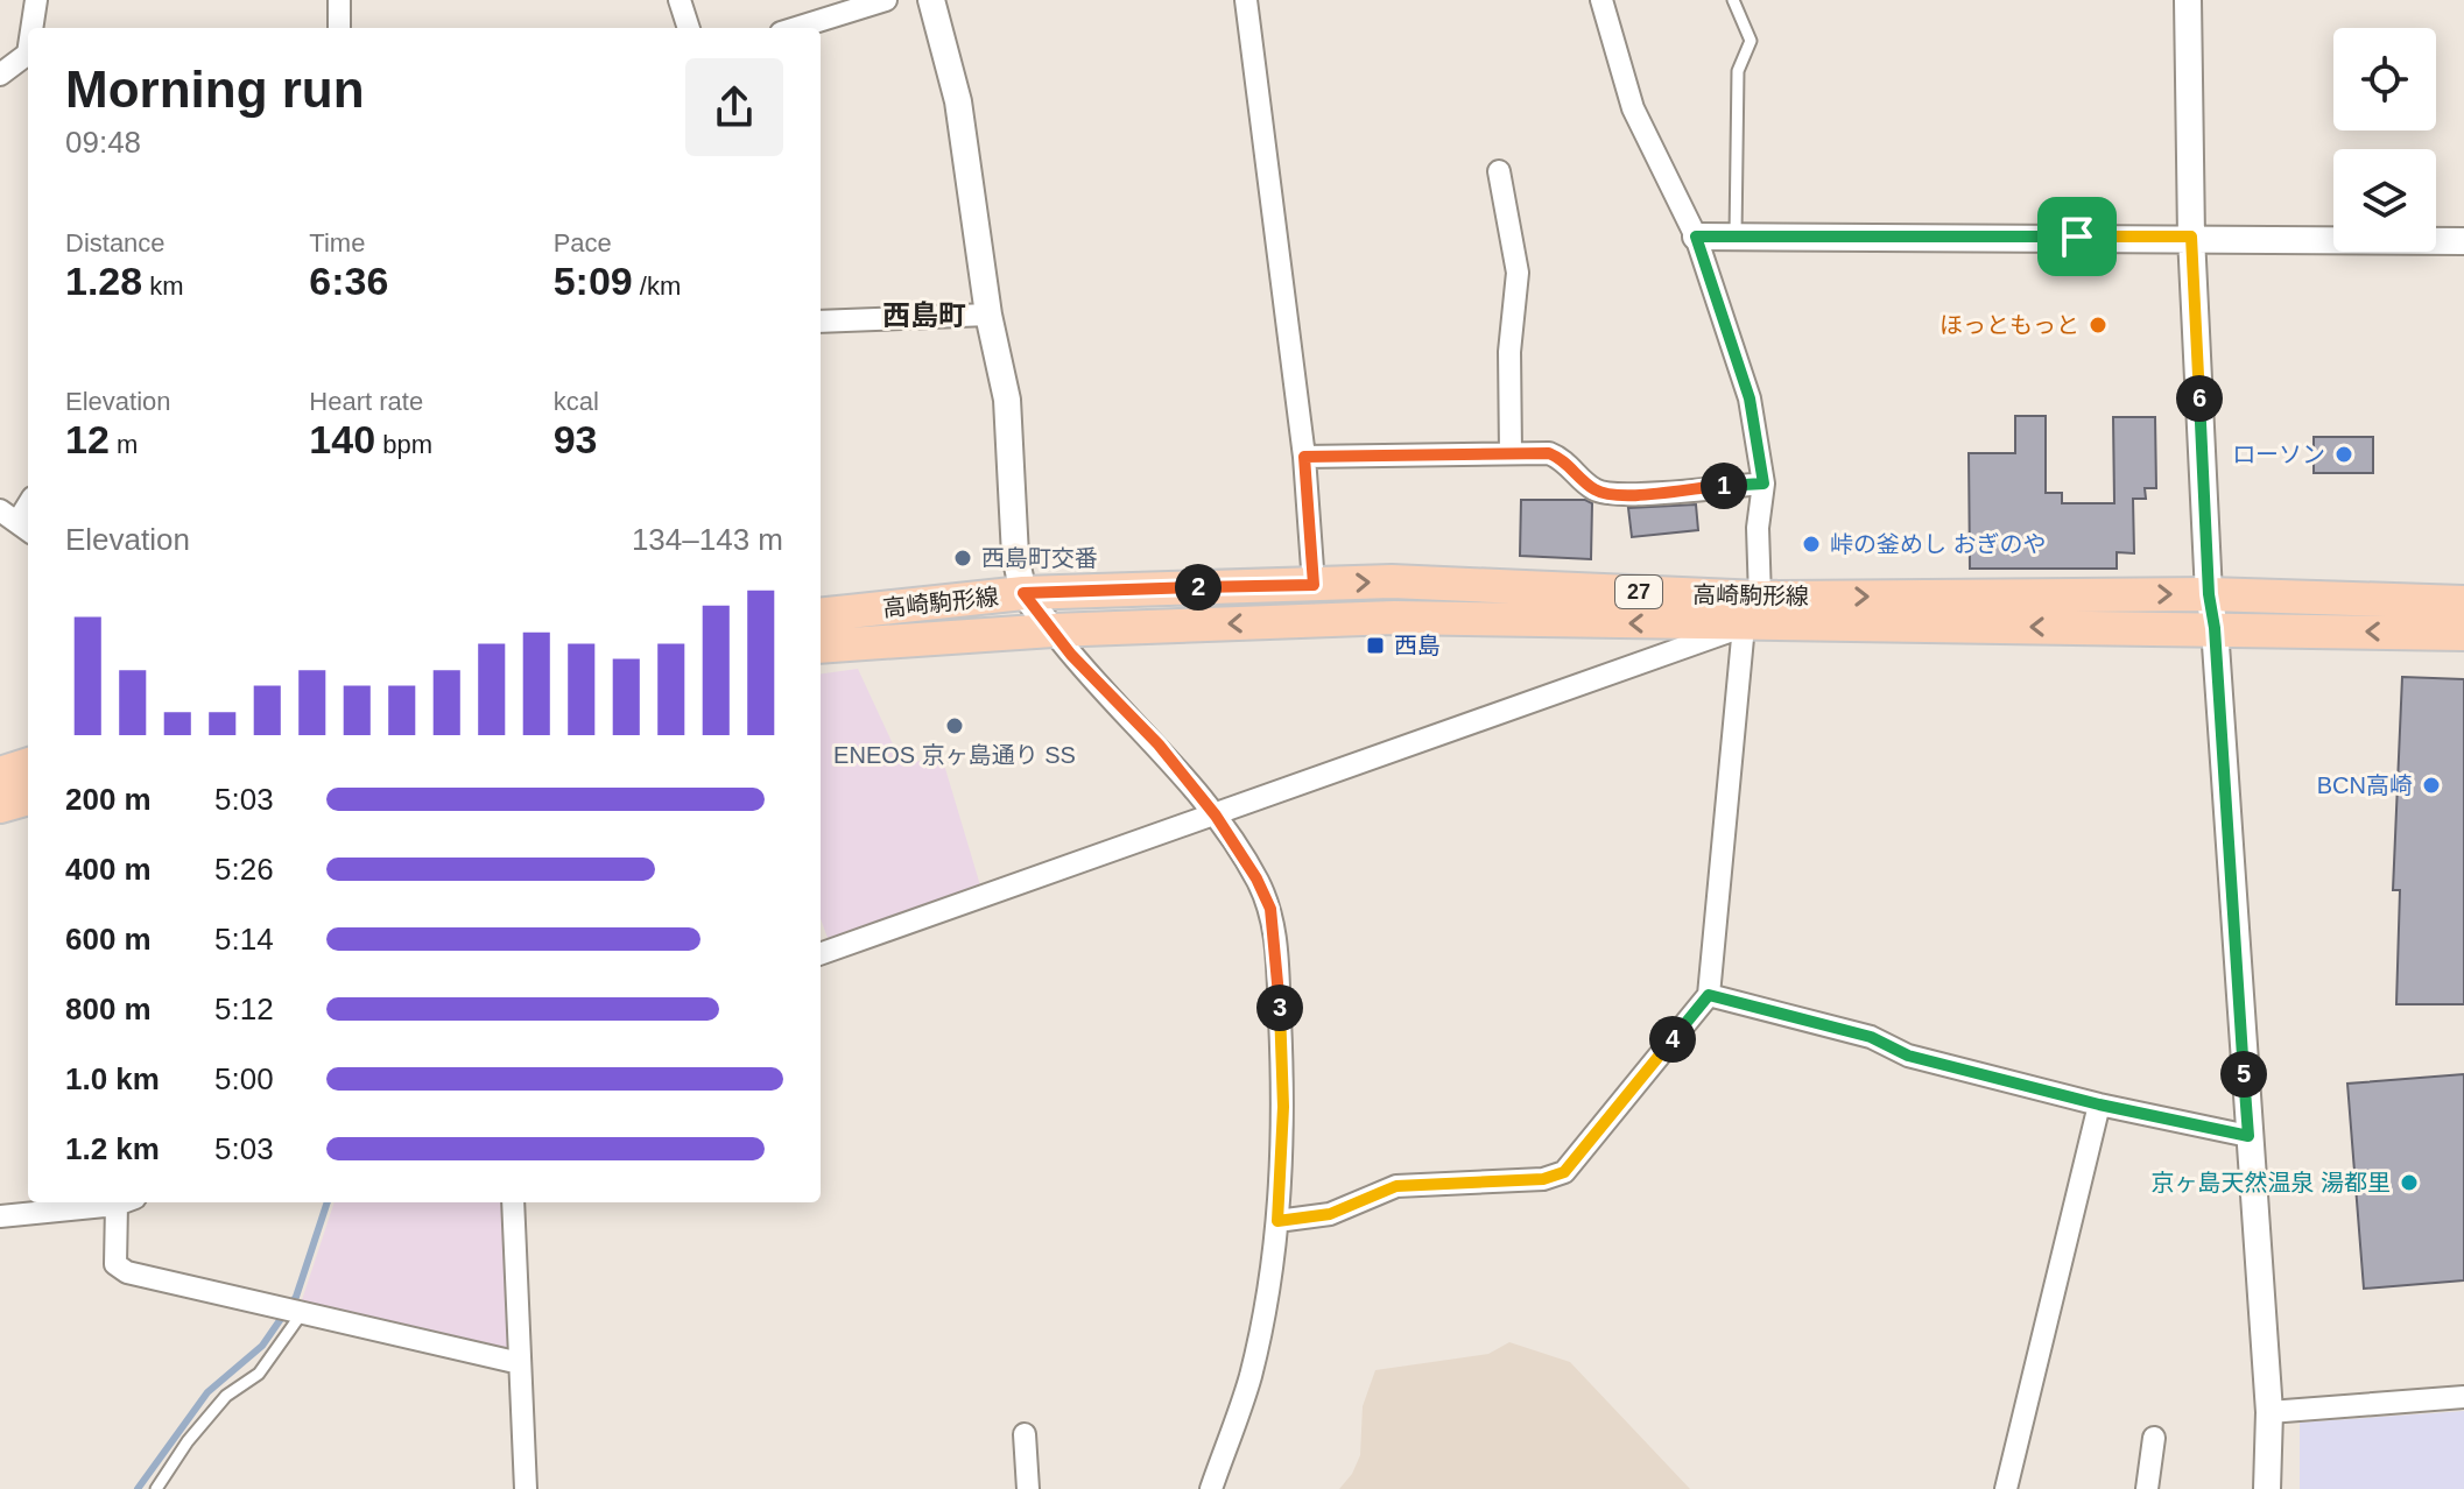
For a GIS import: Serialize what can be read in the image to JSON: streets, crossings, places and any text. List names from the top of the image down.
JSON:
{
  "streets": {
    "main road": ["27", "高崎駒形線"]
  },
  "districts": ["西島町"],
  "places": {
    "other": [
      "ほっともっと",
      "ローソン",
      "峠の釜めし おぎのや",
      "西島町交番",
      "ENEOS 京ヶ島通り SS",
      "BCN高崎",
      "京ヶ島天然温泉 湯都里"
    ],
    "transit": ["西島"]
  },
  "page": {
    "heading": ["Morning run", "09:48"],
    "stats": [
      ["Distance", "1.28 km"],
      ["Time", "6:36"],
      ["Pace", "5:09 /km"],
      ["Elevation", "12 m"],
      ["Heart rate", "140 bpm"],
      ["kcal", "93"]
    ],
    "pins": [
      "6",
      "1",
      "2",
      "3",
      "4",
      "5"
    ],
    "chart": ["Elevation", "134–143 m"],
    "list": [
      {
        "name": "200 m",
        "note": "5:03"
      },
      {
        "name": "400 m",
        "note": "5:26"
      },
      {
        "name": "600 m",
        "note": "5:14"
      },
      {
        "name": "800 m",
        "note": "5:12"
      },
      {
        "name": "1.0 km",
        "note": "5:00"
      },
      {
        "name": "1.2 km",
        "note": "5:03"
      }
    ]
  }
}
